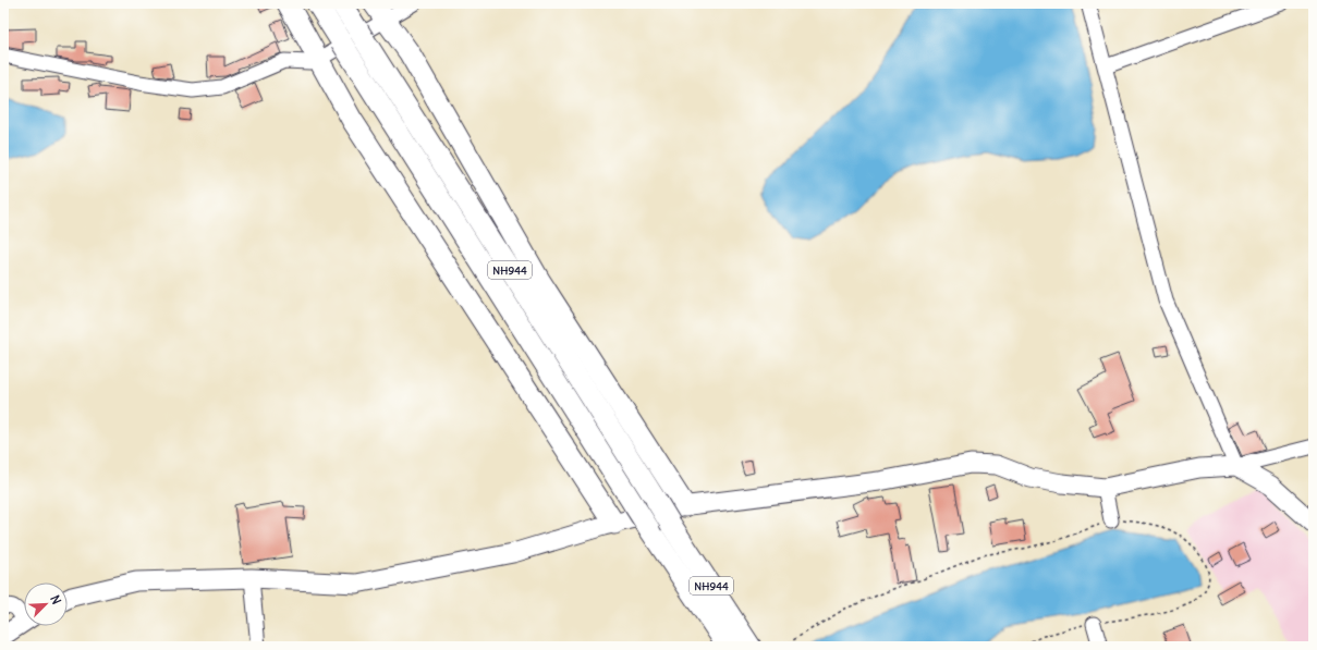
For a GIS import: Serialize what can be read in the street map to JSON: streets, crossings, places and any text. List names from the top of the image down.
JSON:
{
  "streets": {
    "highway": ["NH944"]
  },
  "north": "top right"
}
